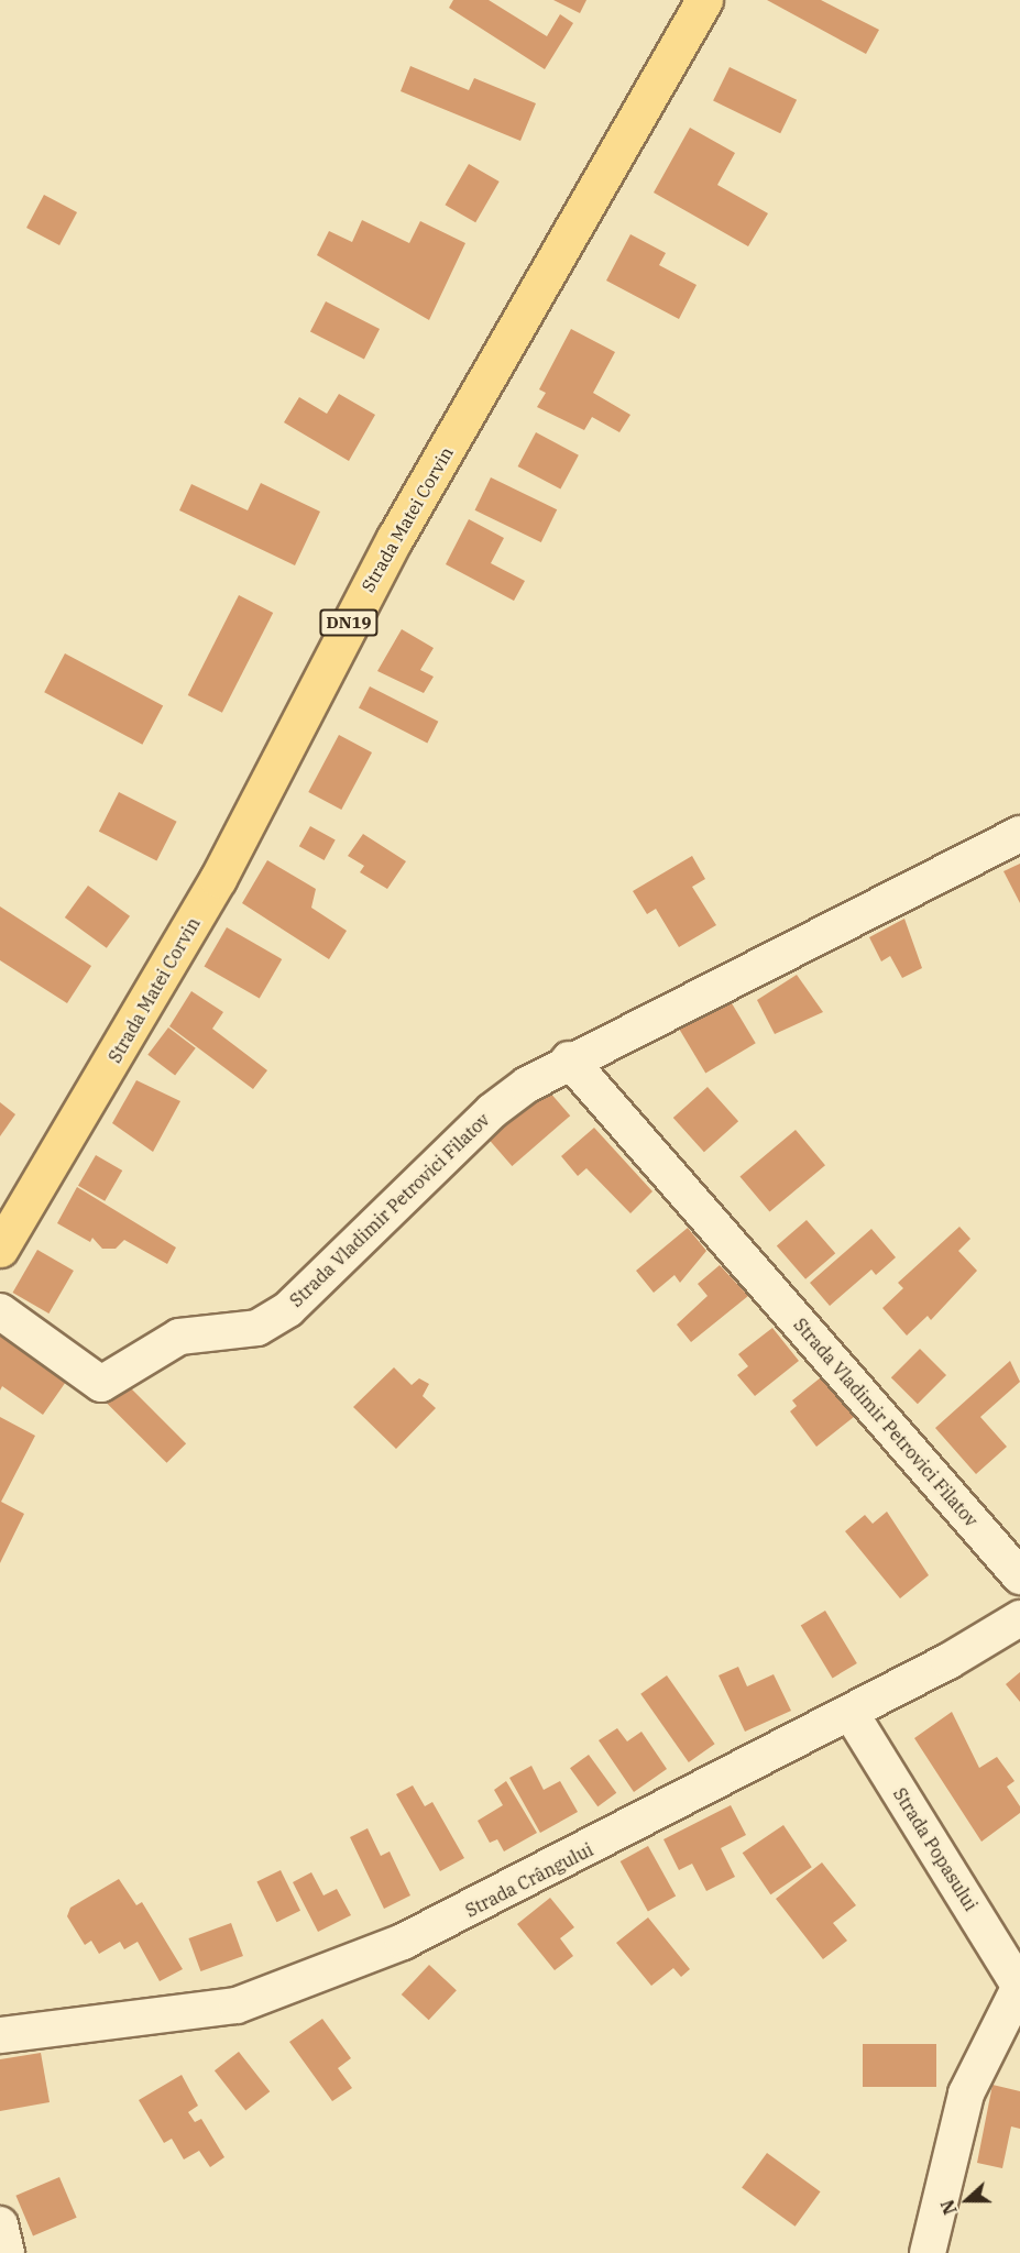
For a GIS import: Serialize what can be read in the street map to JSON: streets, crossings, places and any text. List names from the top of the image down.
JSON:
{
  "streets": {
    "main road": ["Strada Matei Corvin", "DN19"],
    "street": ["Strada Vladimir Petrovici Filatov", "Strada Popasului", "Strada Crângului"]
  },
  "crossings": [
    ["Strada Popasului", "Strada Crângului"]
  ],
  "north": "left"
}
